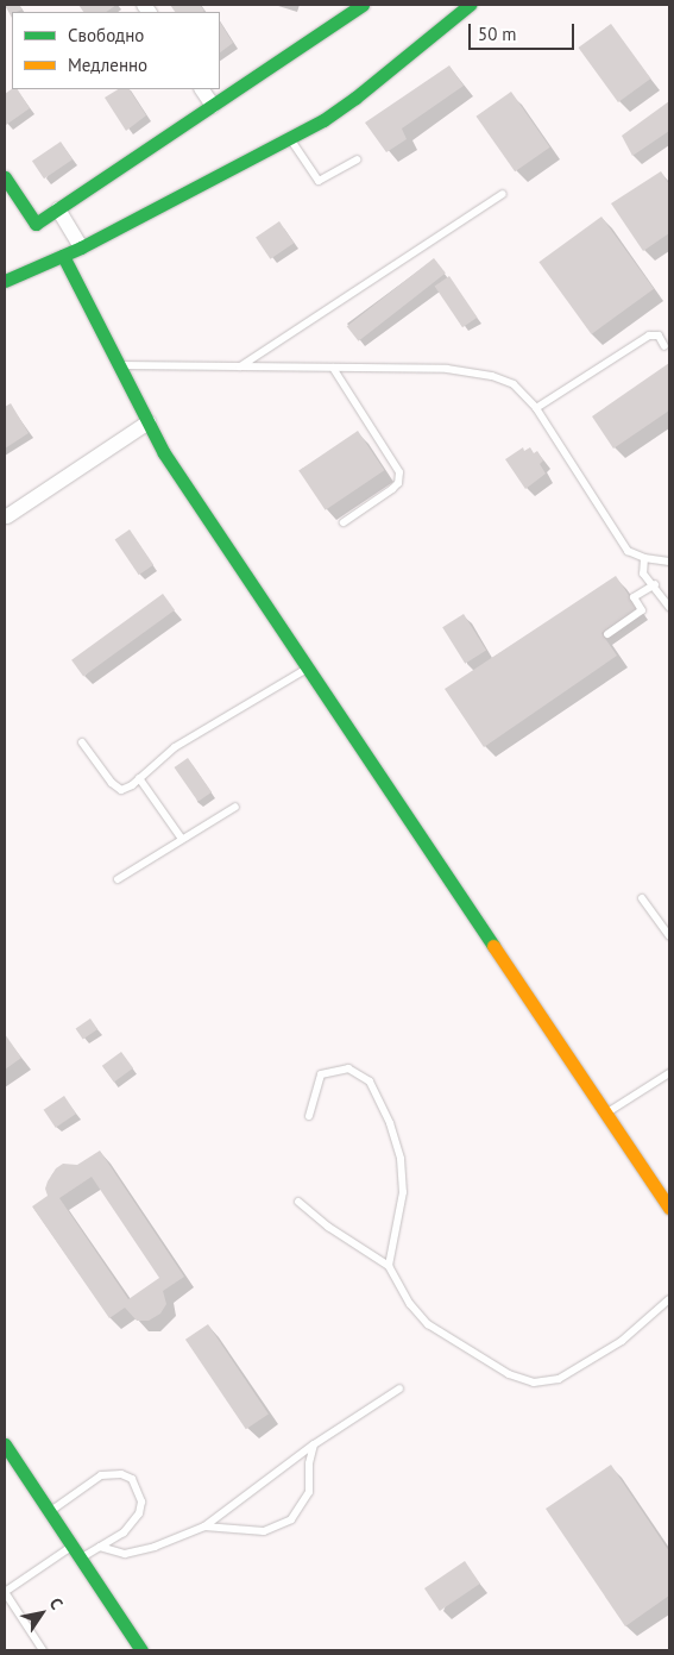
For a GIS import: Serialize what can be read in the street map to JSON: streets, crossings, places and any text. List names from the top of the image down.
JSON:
{
  "legend": ["Свободно", "Медленно"],
  "scale_bar": "50 m",
  "north": "top right"
}
